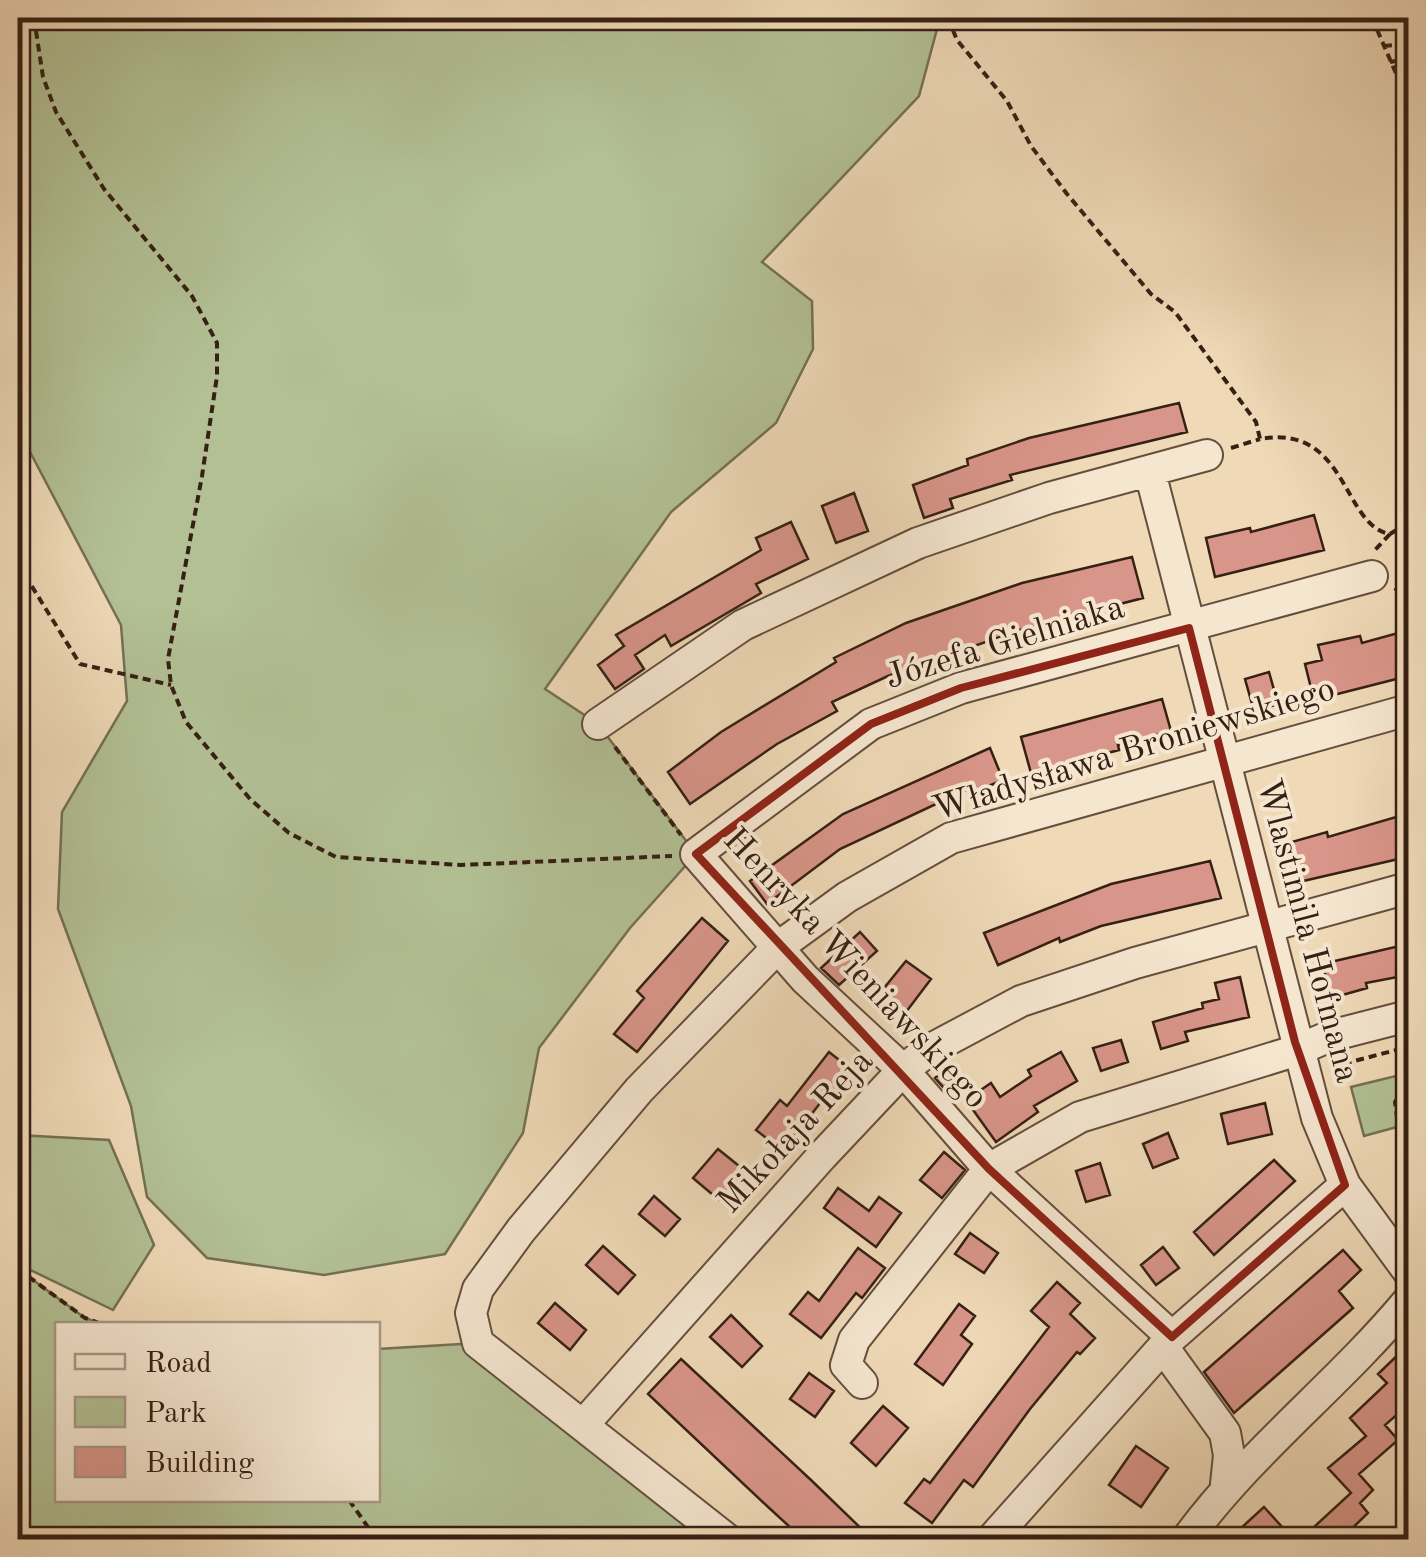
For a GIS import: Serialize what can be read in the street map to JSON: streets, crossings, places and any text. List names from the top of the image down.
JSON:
{
  "streets": {
    "street": [
      "Józefa Gielniaka",
      "Władysława Broniewskiego",
      "Wlastimila Hofmana",
      "Henryka Wieniawskiego",
      "Mikołaja Reja"
    ]
  },
  "crossings": [
    ["Józefa Gielniaka", "Wlastimila Hofmana"],
    ["Józefa Gielniaka", "Henryka Wieniawskiego"],
    ["Władysława Broniewskiego", "Wlastimila Hofmana"],
    ["Władysława Broniewskiego", "Henryka Wieniawskiego"],
    ["Władysława Broniewskiego", "Mikołaja Reja"],
    ["Wlastimila Hofmana", "Mikołaja Reja"],
    ["Henryka Wieniawskiego", "Mikołaja Reja"]
  ],
  "legend": ["Road", "Park", "Building"]
}
